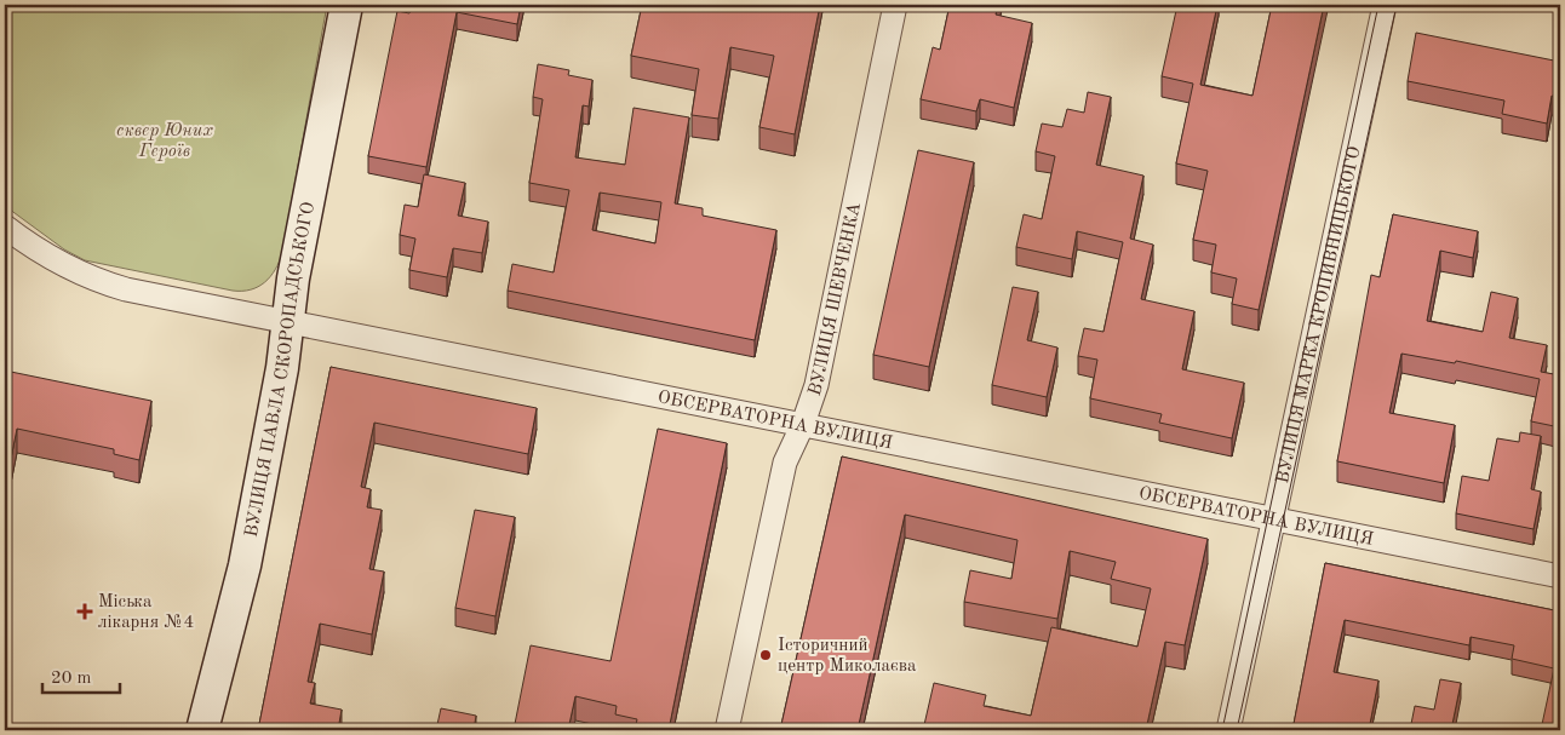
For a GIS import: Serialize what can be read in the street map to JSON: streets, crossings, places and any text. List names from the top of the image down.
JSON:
{
  "streets": {
    "street": [
      "ВУЛИЦЯ ШЕВЧЕНКА",
      "ВУЛИЦЯ МАРКА КРОПИВНИЦЬКОГО",
      "ВУЛИЦЯ ПАВЛА СКОРОПАДСЬКОГО",
      "ОБСЕРВАТОРНА ВУЛИЦЯ"
    ]
  },
  "crossings": [
    ["ВУЛИЦЯ ШЕВЧЕНКА", "ОБСЕРВАТОРНА ВУЛИЦЯ"],
    ["ВУЛИЦЯ МАРКА КРОПИВНИЦЬКОГО", "ОБСЕРВАТОРНА ВУЛИЦЯ"],
    ["ВУЛИЦЯ ПАВЛА СКОРОПАДСЬКОГО", "ОБСЕРВАТОРНА ВУЛИЦЯ"]
  ],
  "parks": ["сквер Юних Героїв"],
  "places": {
    "health": ["Міська лікарня №4"],
    "other": ["Історичний центр Миколаєва"]
  },
  "scale_bar": "20 m"
}
